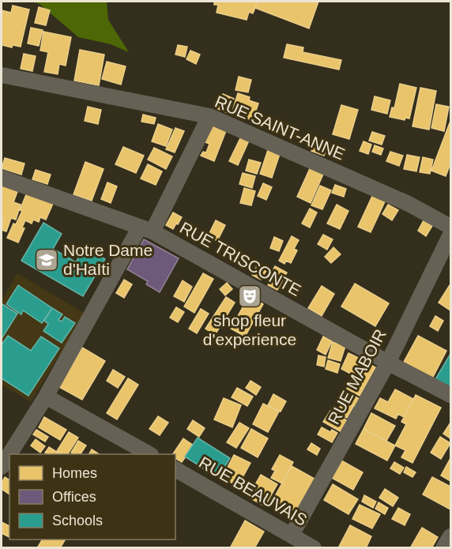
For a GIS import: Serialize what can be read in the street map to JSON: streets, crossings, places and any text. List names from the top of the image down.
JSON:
{
  "streets": {
    "street": [
      "RUE SAINT-ANNE",
      "RUE TRISCONTE",
      "RUE MABOIR",
      "RUE BEAUVAIS"
    ]
  },
  "crossings": [
    ["RUE TRISCONTE", "RUE MABOIR"],
    ["RUE MABOIR", "RUE BEAUVAIS"]
  ],
  "places": {
    "school or university": ["Notre Dame d'HaIti"],
    "theatre": ["shop fleur d'experience"]
  },
  "legend": ["Homes", "Offices", "Schools"]
}
